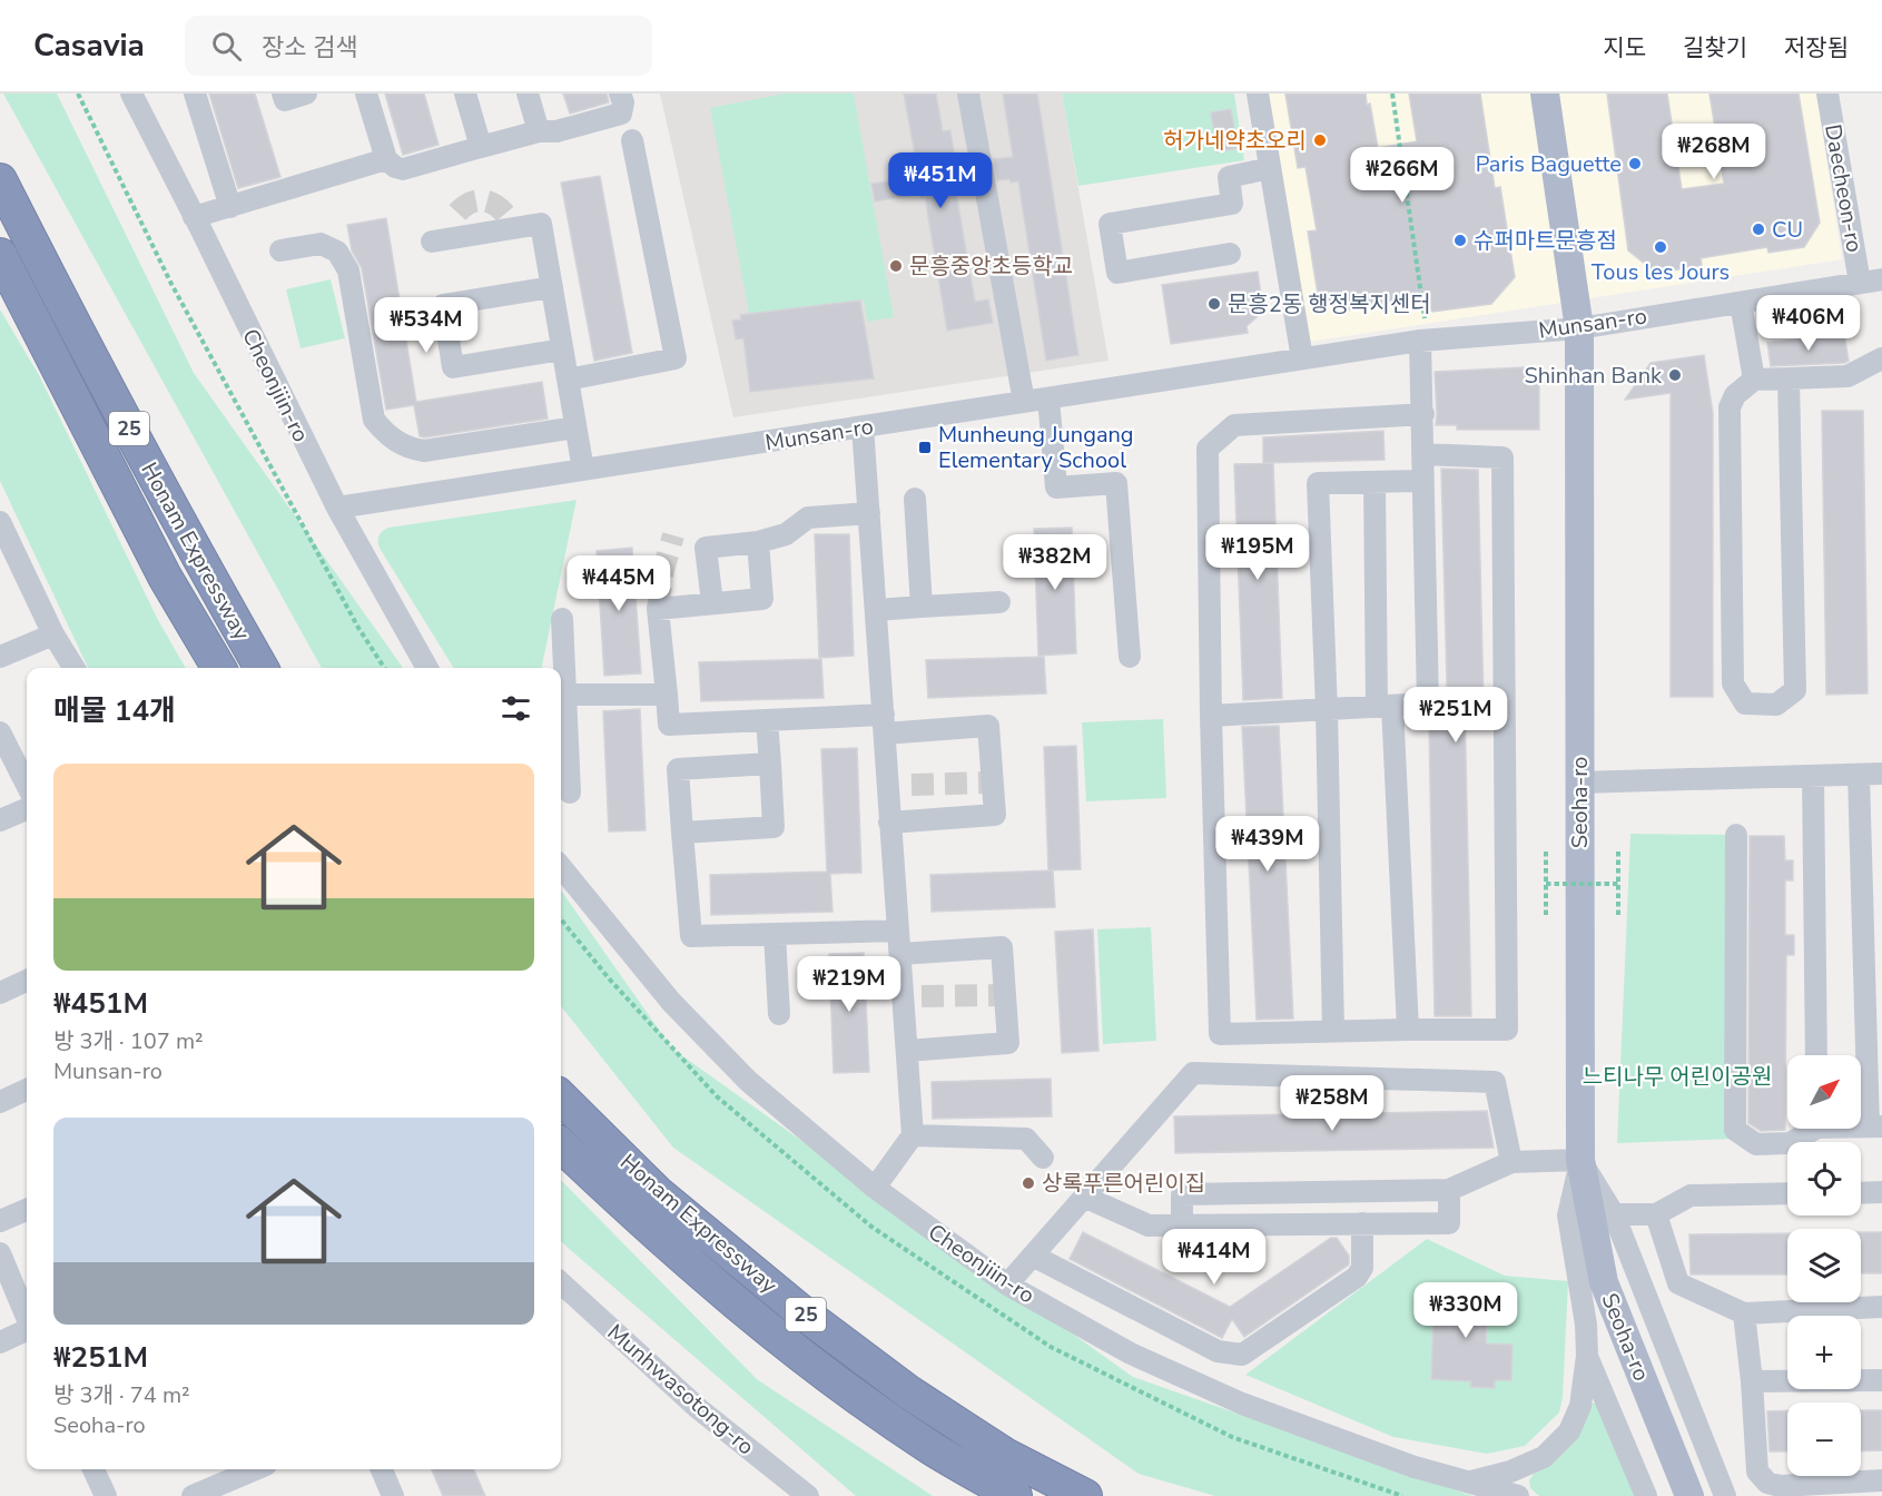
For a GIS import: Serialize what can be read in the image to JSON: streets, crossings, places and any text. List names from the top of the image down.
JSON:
{
  "streets": {
    "highway": ["25", "Honam Expressway"],
    "main road": ["Seoha-ro"],
    "street": [
      "Daecheon-ro",
      "Munsan-ro",
      "Cheonjiin-ro",
      "Munhwasotong-ro"
    ]
  },
  "crossings": [
    ["Daecheon-ro", "Munsan-ro"],
    ["Munsan-ro", "Cheonjiin-ro"],
    ["Munsan-ro", "Seoha-ro"]
  ],
  "parks": ["느티나무 어린이공원"],
  "places": {
    "other": [
      "허가네약초오리",
      "Paris Baguette",
      "CU",
      "슈퍼마트문흥점",
      "Tous les Jours",
      "문흥중앙초등학교",
      "문흥2동 행정복지센터",
      "Shinhan Bank",
      "상록푸른어린이집"
    ],
    "transit": ["Munheung Jungang Elementary School"]
  },
  "north": "top right",
  "page": {
    "header": "Casavia",
    "search": "장소 검색",
    "nav": ["지도", "길찾기", "저장됨"],
    "price": [
      "₩268M",
      "₩266M",
      "₩451M",
      "₩406M",
      "₩534M",
      "₩195M",
      "₩382M",
      "₩445M",
      "₩251M",
      "₩439M",
      "₩219M",
      "₩258M",
      "₩414M",
      "₩330M"
    ],
    "heading": "매물 14개",
    "list": [
      {
        "name": "₩451M",
        "note": "방 3개 · 107 m² · Munsan-ro"
      },
      {
        "name": "₩251M",
        "note": "방 3개 · 74 m² · Seoha-ro"
      }
    ],
    "map_buttons": ["+", "−"]
  }
}
